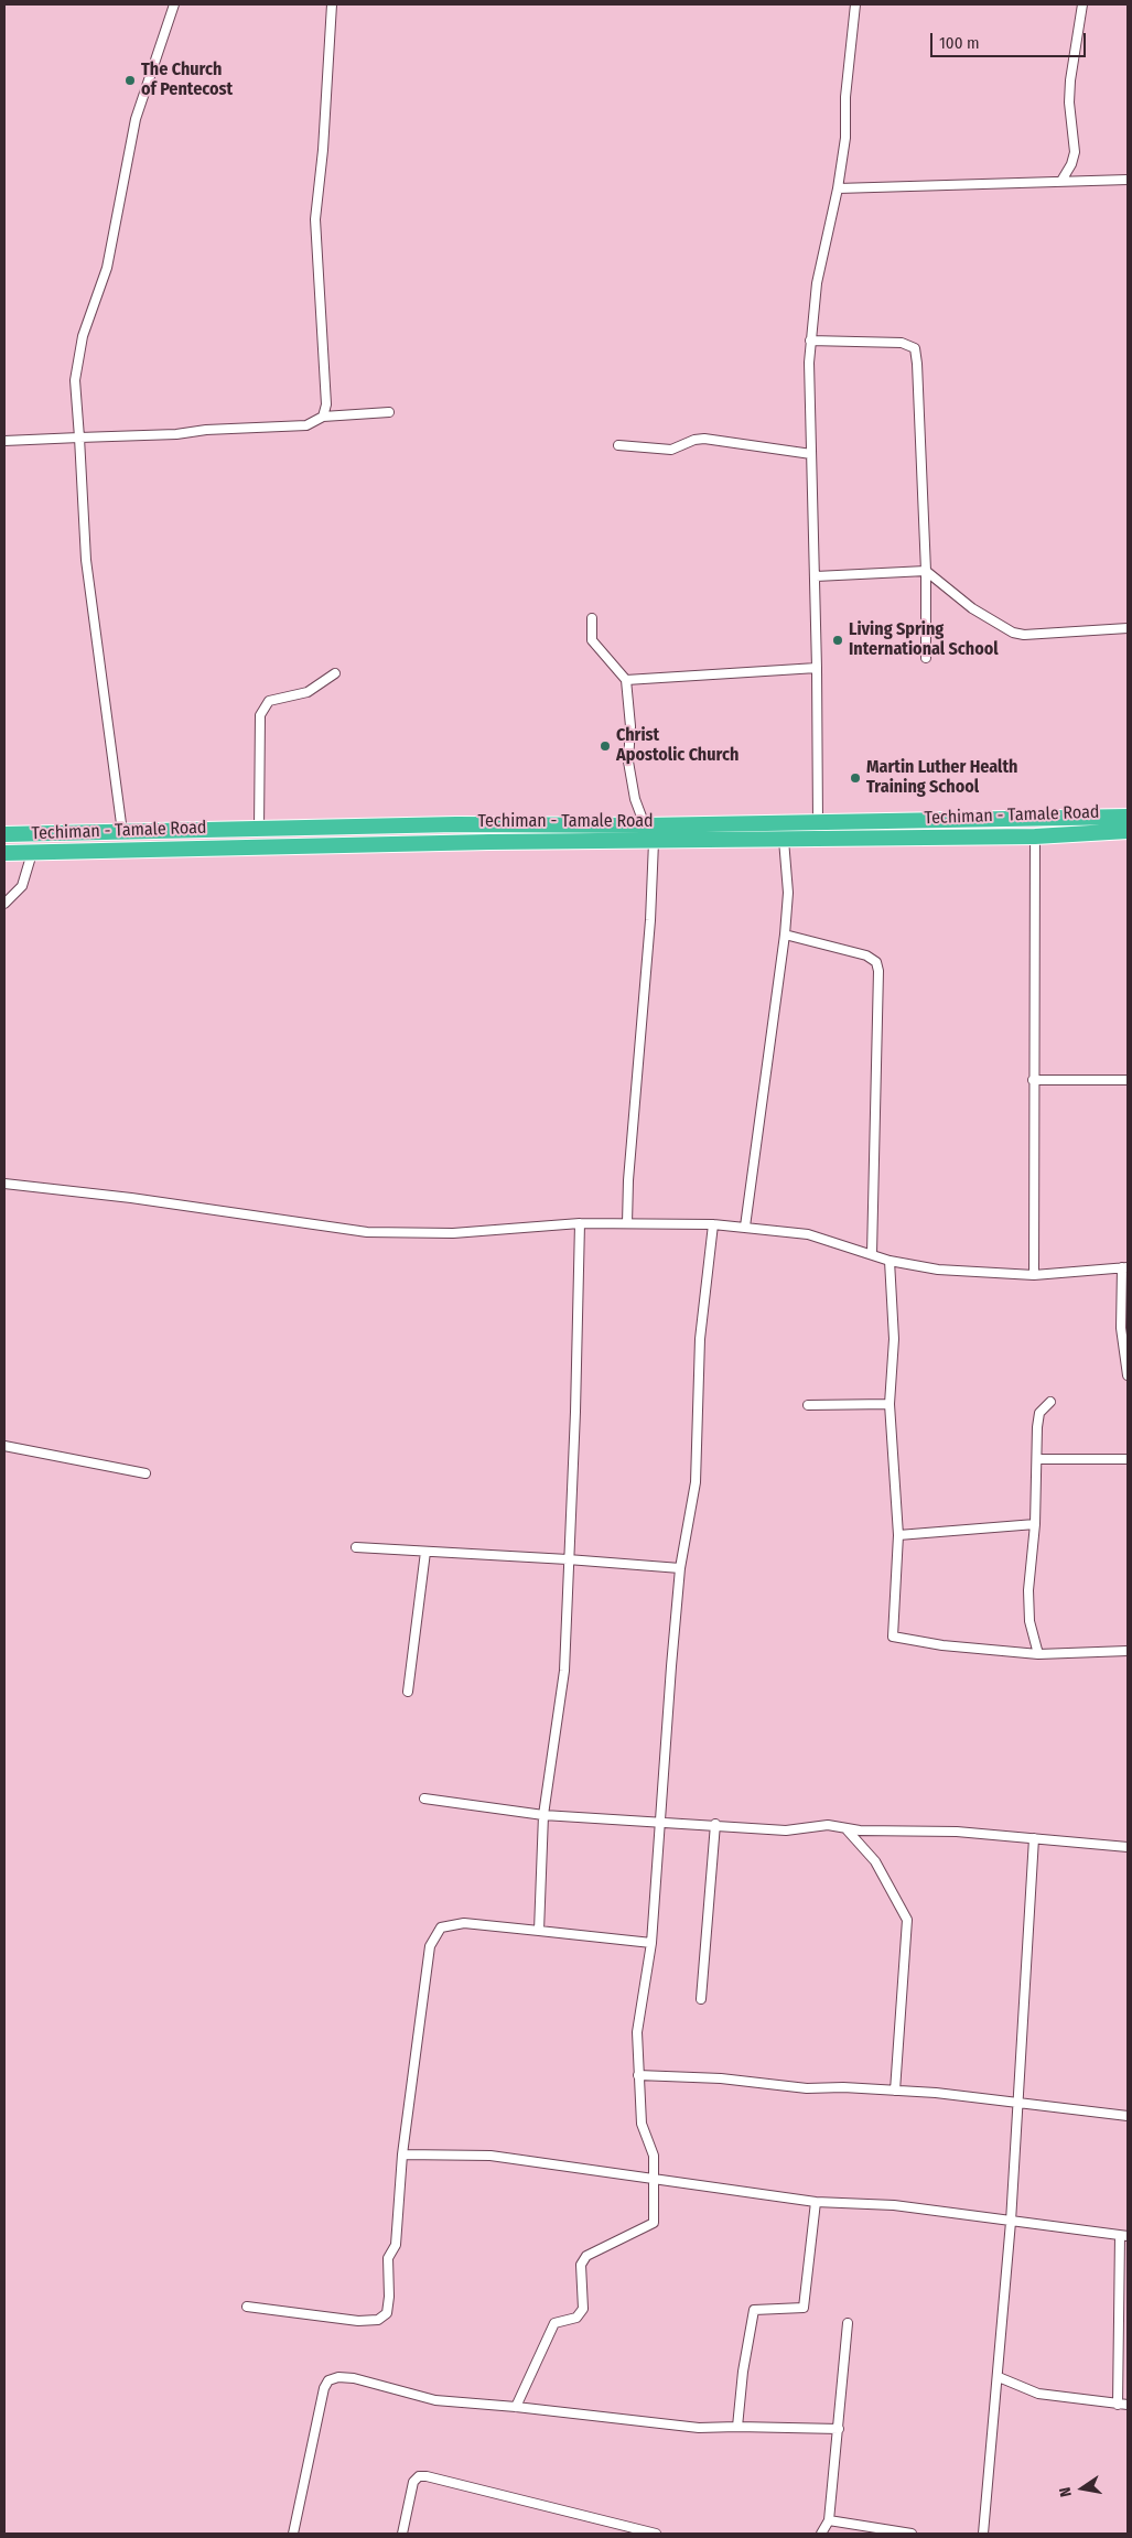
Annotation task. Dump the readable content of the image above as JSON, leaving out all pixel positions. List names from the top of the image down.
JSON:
{
  "streets": {
    "highway": ["Techiman - Tamale Road"]
  },
  "places": [
    "The Church of Pentecost",
    "Living Spring International School",
    "Christ Apostolic Church",
    "Martin Luther Health Training School"
  ],
  "scale_bar": "100 m",
  "north": "left"
}
